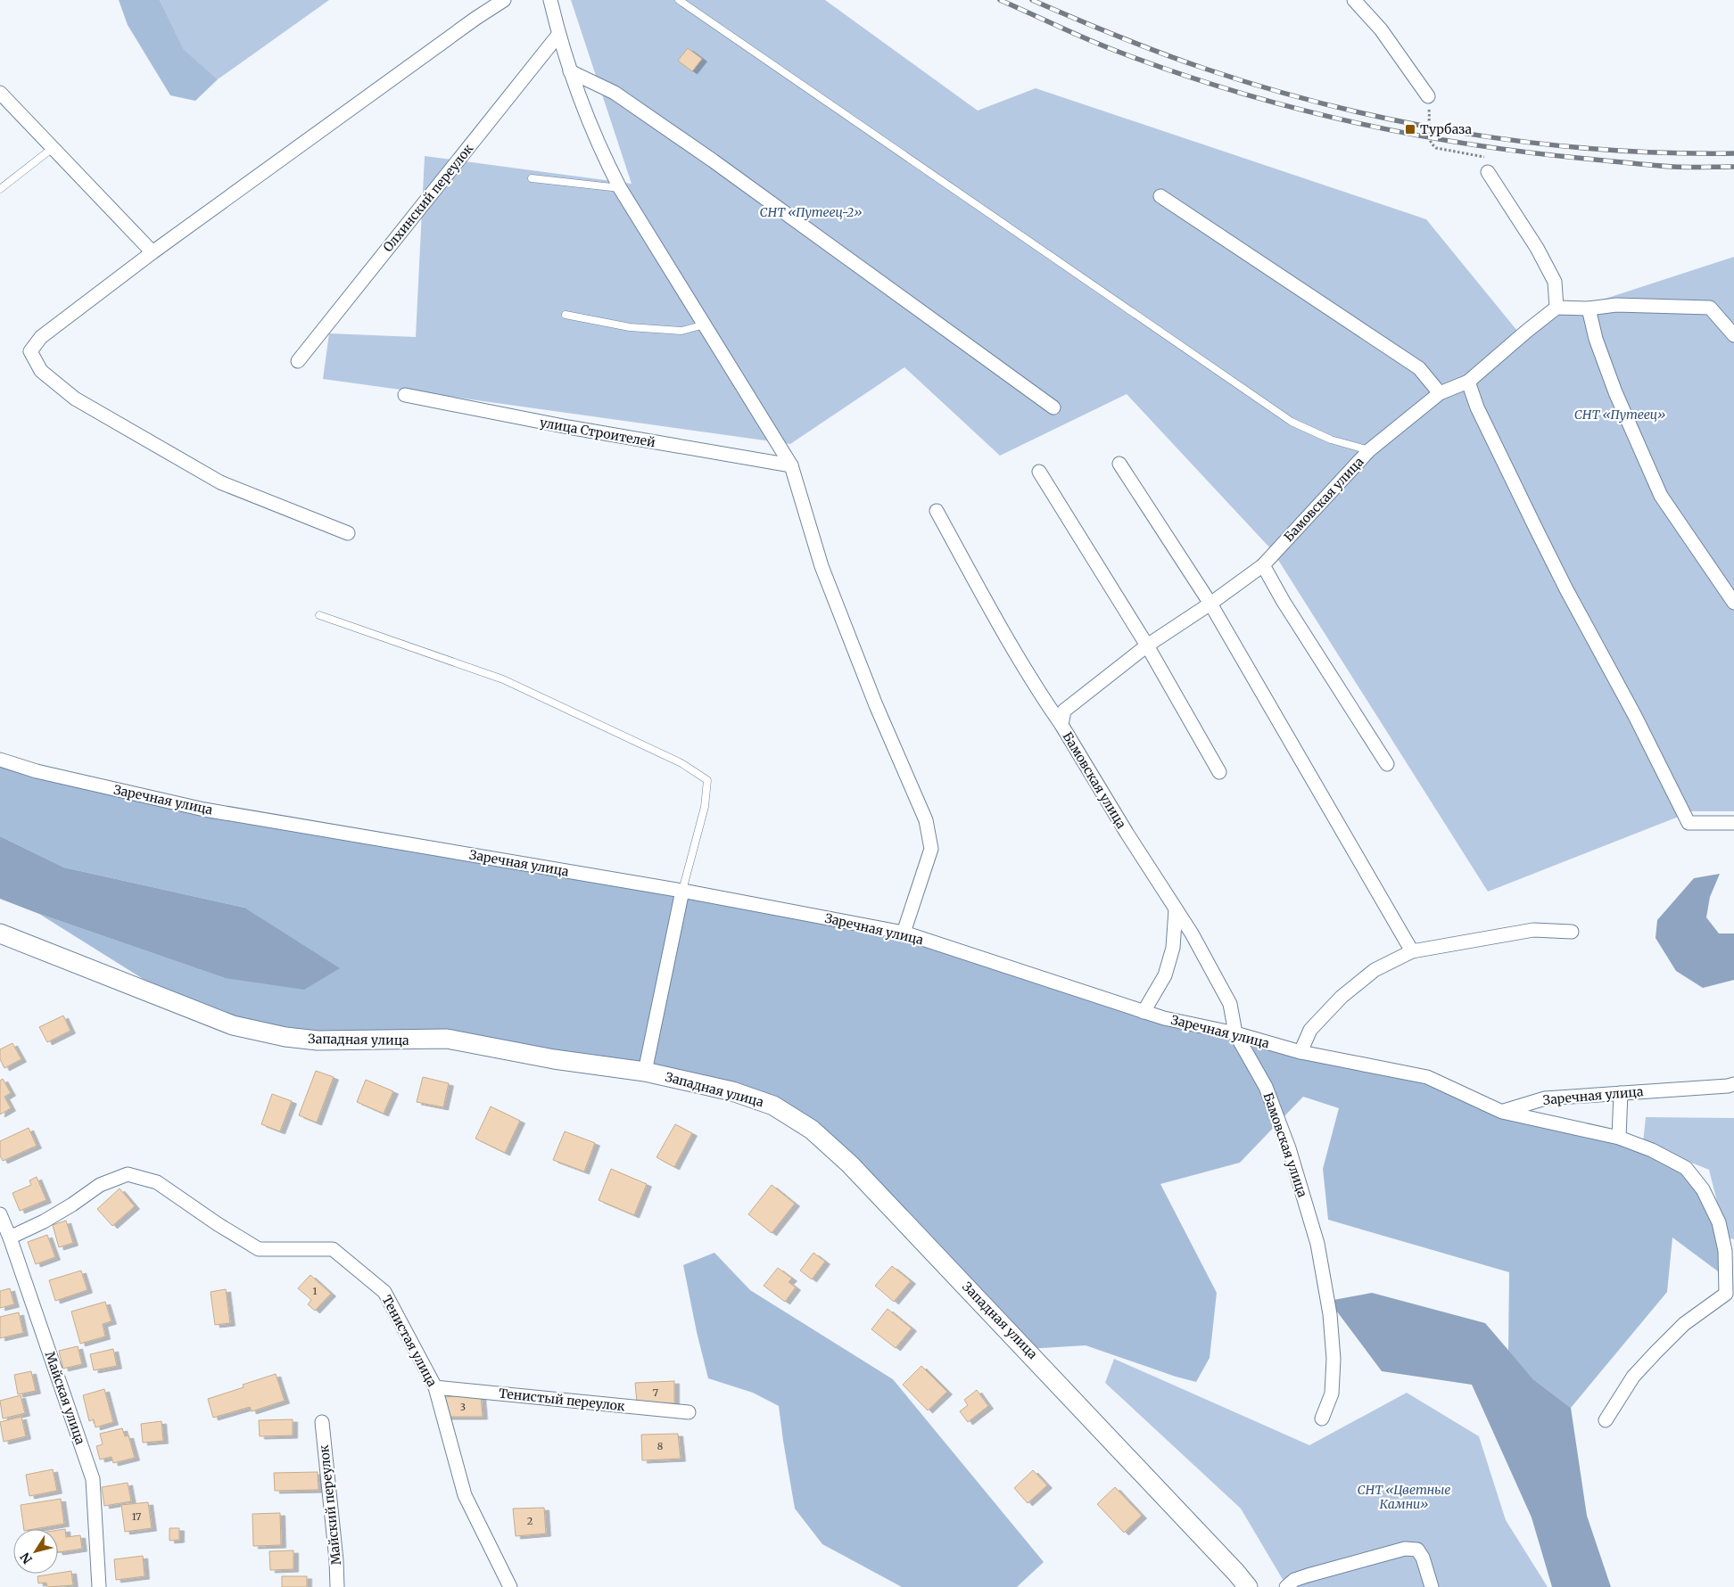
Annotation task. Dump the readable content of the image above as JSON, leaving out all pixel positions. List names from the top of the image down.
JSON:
{
  "streets": {
    "main road": ["Западная улица"],
    "street": [
      "Олхинский переулок",
      "улица Строителей",
      "Бамовская улица",
      "Заречная улица",
      "Тенистая улица",
      "Майская улица",
      "Тенистый переулок",
      "Майский переулок"
    ]
  },
  "crossings": [
    ["Бамовская улица", "Заречная улица"],
    ["Тенистая улица", "Майская улица"],
    ["Тенистая улица", "Тенистый переулок"]
  ],
  "parks": ["СНТ «Путеец-2»", "СНТ «Путеец»", "СНТ «Цветные Камни»"],
  "places": {
    "transit": ["Турбаза"]
  },
  "house_numbers": [
    "1",
    "7",
    "3",
    "8",
    "17",
    "2"
  ],
  "north": "bottom left"
}
